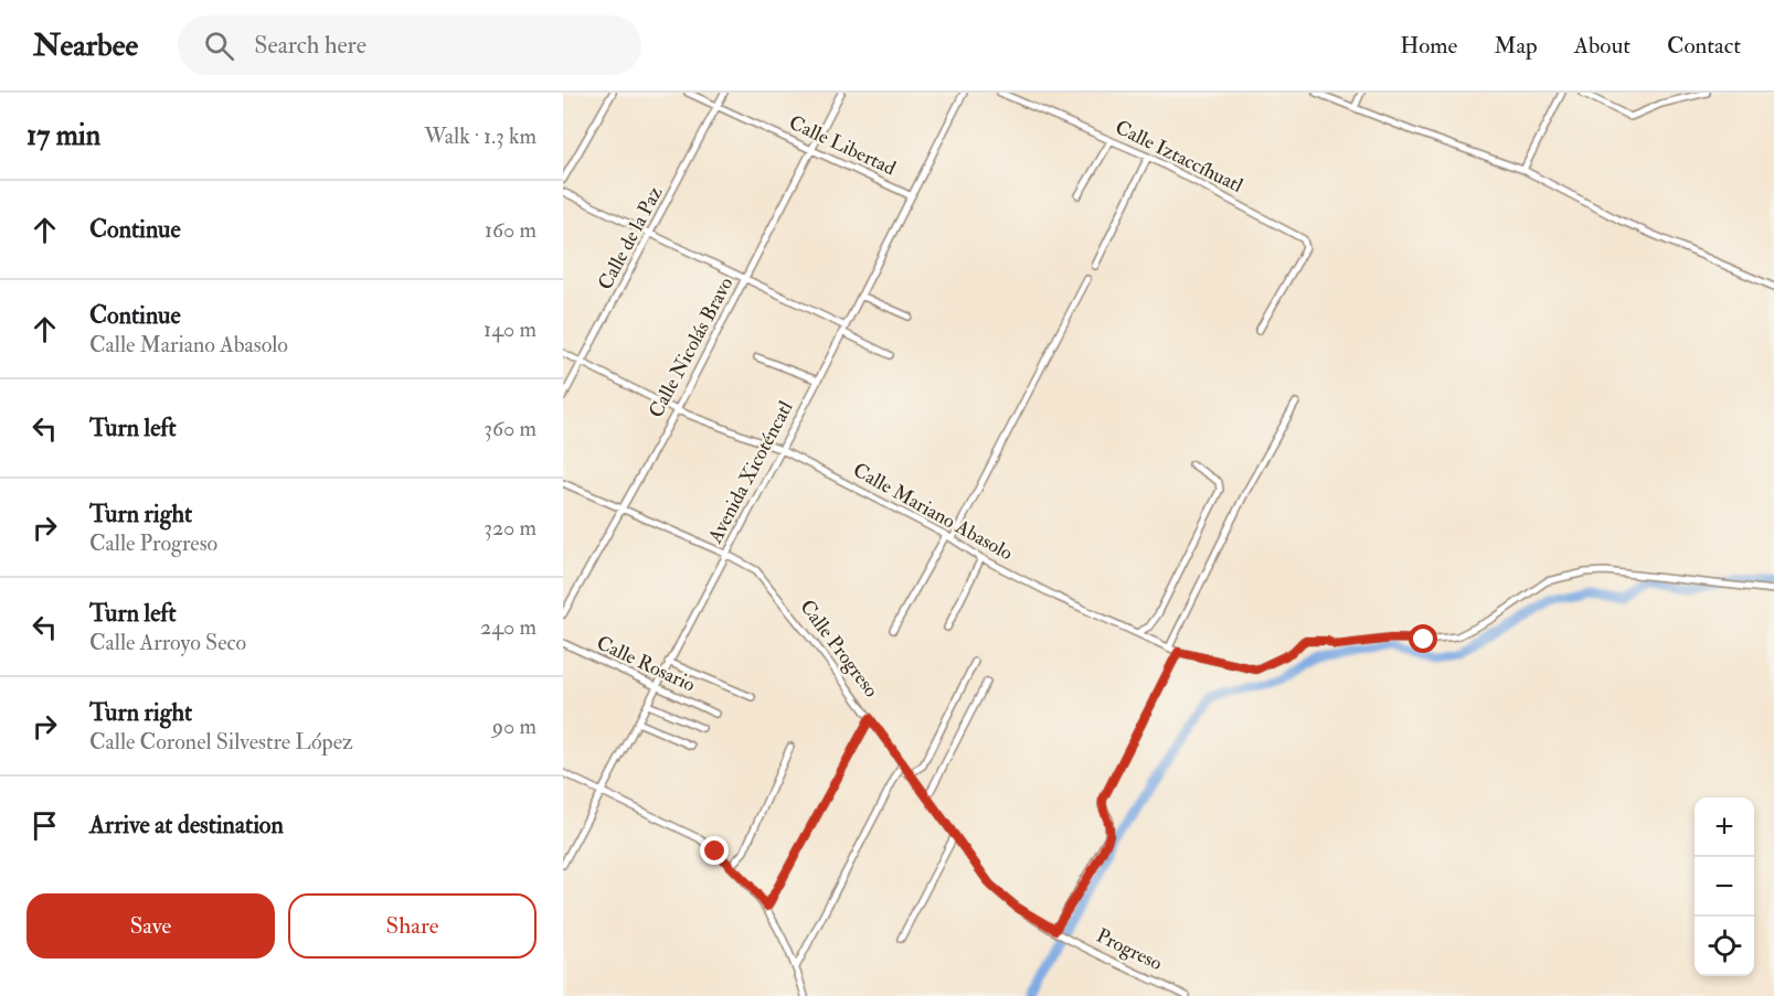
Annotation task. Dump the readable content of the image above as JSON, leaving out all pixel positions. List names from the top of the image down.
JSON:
{
  "streets": {
    "street": [
      "Calle Libertad",
      "Calle Iztaccíhuatl",
      "Calle de la Paz",
      "Calle Nicolás Bravo",
      "Avenida Xicoténcatl",
      "Calle Mariano Abasolo",
      "Calle Progreso",
      "Calle Rosario",
      "Progreso"
    ]
  },
  "crossings": [
    ["Calle Libertad", "Calle de la Paz"],
    ["Calle Libertad", "Calle Nicolás Bravo"],
    ["Calle Libertad", "Avenida Xicoténcatl"],
    ["Calle de la Paz", "Calle Mariano Abasolo"],
    ["Calle Nicolás Bravo", "Calle Mariano Abasolo"],
    ["Calle Nicolás Bravo", "Calle Progreso"],
    ["Avenida Xicoténcatl", "Calle Mariano Abasolo"],
    ["Avenida Xicoténcatl", "Calle Progreso"],
    ["Avenida Xicoténcatl", "Calle Rosario"],
    ["Calle Progreso", "Progreso"]
  ],
  "page": {
    "header": "Nearbee",
    "search": "Search here",
    "nav": [
      "Home",
      "Map",
      "About",
      "Contact"
    ],
    "heading": ["17 min", "Walk · 1.3 km"],
    "list": [
      ["Continue", "160 m"],
      ["Continue", "Calle Mariano Abasolo", "140 m"],
      ["Turn left", "360 m"],
      ["Turn right", "Calle Progreso", "320 m"],
      ["Turn left", "Calle Arroyo Seco", "240 m"],
      ["Turn right", "Calle Coronel Silvestre López", "90 m"],
      "Arrive at destination"
    ],
    "map_buttons": ["+", "−"],
    "buttons": ["Save", "Share"]
  }
}
